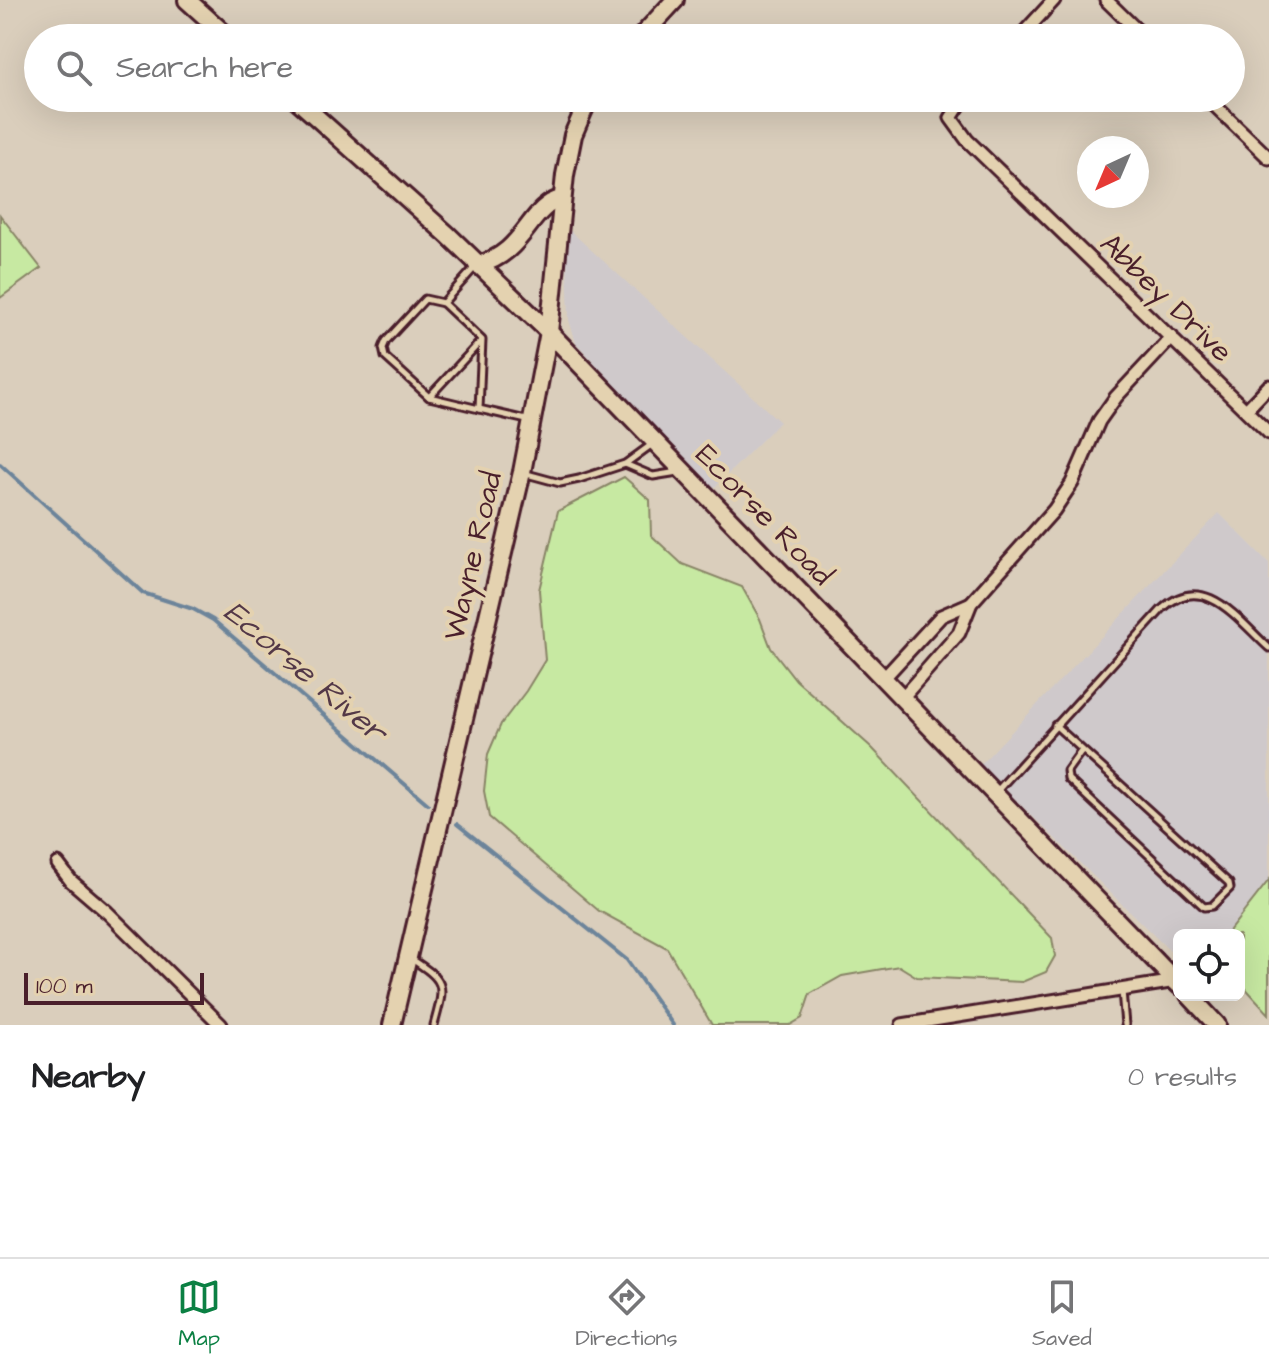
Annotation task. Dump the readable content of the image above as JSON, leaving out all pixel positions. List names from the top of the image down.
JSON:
{
  "streets": {
    "main road": ["Ecorse Road", "Wayne Road"],
    "street": ["Abbey Drive"]
  },
  "crossings": [
    ["Ecorse Road", "Wayne Road"]
  ],
  "water": ["Ecorse River"],
  "scale_bar": "100 m",
  "north": "bottom left",
  "page": {
    "search": "Search here",
    "scale": "100 m",
    "heading": ["Nearby", "0 results"],
    "nav": ["Map", "Directions", "Saved"]
  }
}
